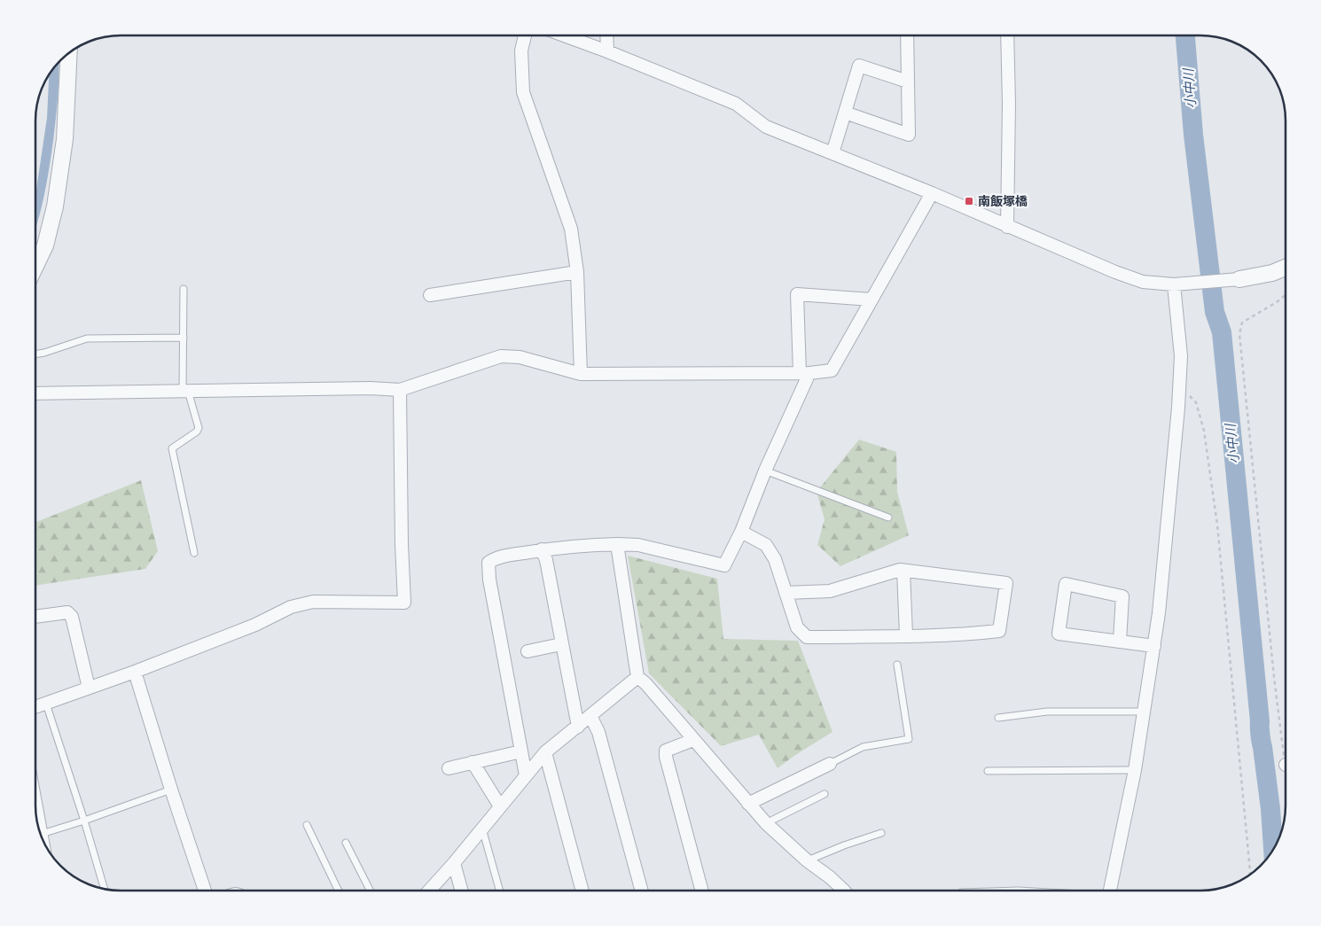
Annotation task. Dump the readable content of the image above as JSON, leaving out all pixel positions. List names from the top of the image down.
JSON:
{
  "water": ["小中川"],
  "places": {
    "transit": ["南飯塚橋"]
  }
}
